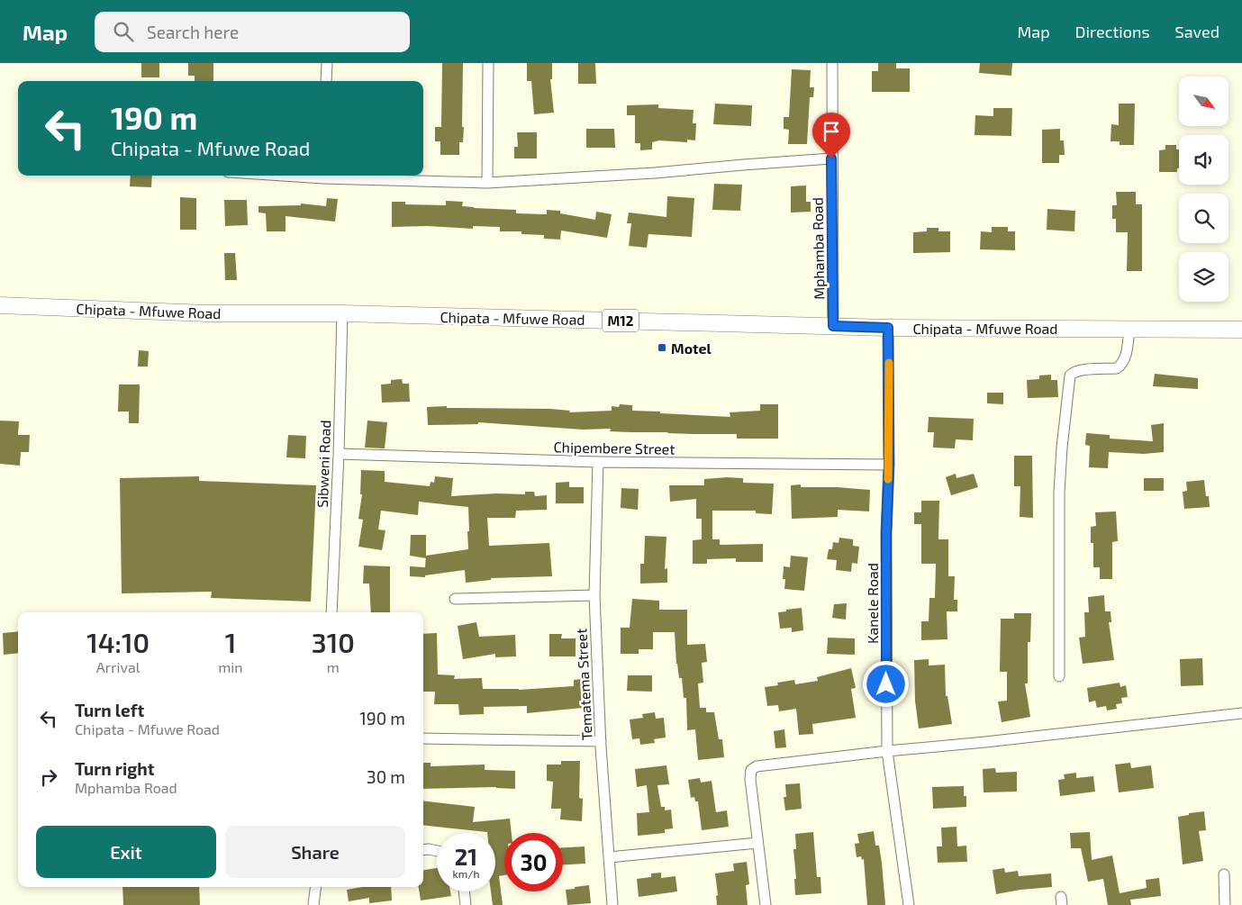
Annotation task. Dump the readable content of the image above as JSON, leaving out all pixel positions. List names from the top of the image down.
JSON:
{
  "streets": {
    "main road": ["Chipata - Mfuwe Road", "M12"],
    "street": [
      "Mphamba Road",
      "Chipembere Street",
      "Sibweni Road",
      "Kanele Road",
      "Tematema Street"
    ]
  },
  "crossings": [
    ["Mphamba Road", "Chipata - Mfuwe Road"],
    ["Chipata - Mfuwe Road", "Sibweni Road"],
    ["Chipata - Mfuwe Road", "Kanele Road"],
    ["Chipembere Street", "Sibweni Road"],
    ["Chipembere Street", "Kanele Road"],
    ["Chipembere Street", "Tematema Street"]
  ],
  "places": {
    "transit": ["Motel"]
  },
  "north": "bottom right",
  "page": {
    "header": "Map",
    "search": "Search here",
    "nav": ["Map", "Directions", "Saved"],
    "turn": ["190 m", "Chipata - Mfuwe Road"],
    "eta": [
      "14:10",
      "Arrival",
      "1",
      "min",
      "310",
      "m"
    ],
    "list": [
      {
        "name": "Turn left",
        "note": "Chipata - Mfuwe Road",
        "value": "190 m"
      },
      {
        "name": "Turn right",
        "note": "Mphamba Road",
        "value": "30 m"
      }
    ],
    "buttons": ["Exit", "Share"],
    "speed": "21 km/h",
    "limit": "30"
  }
}
